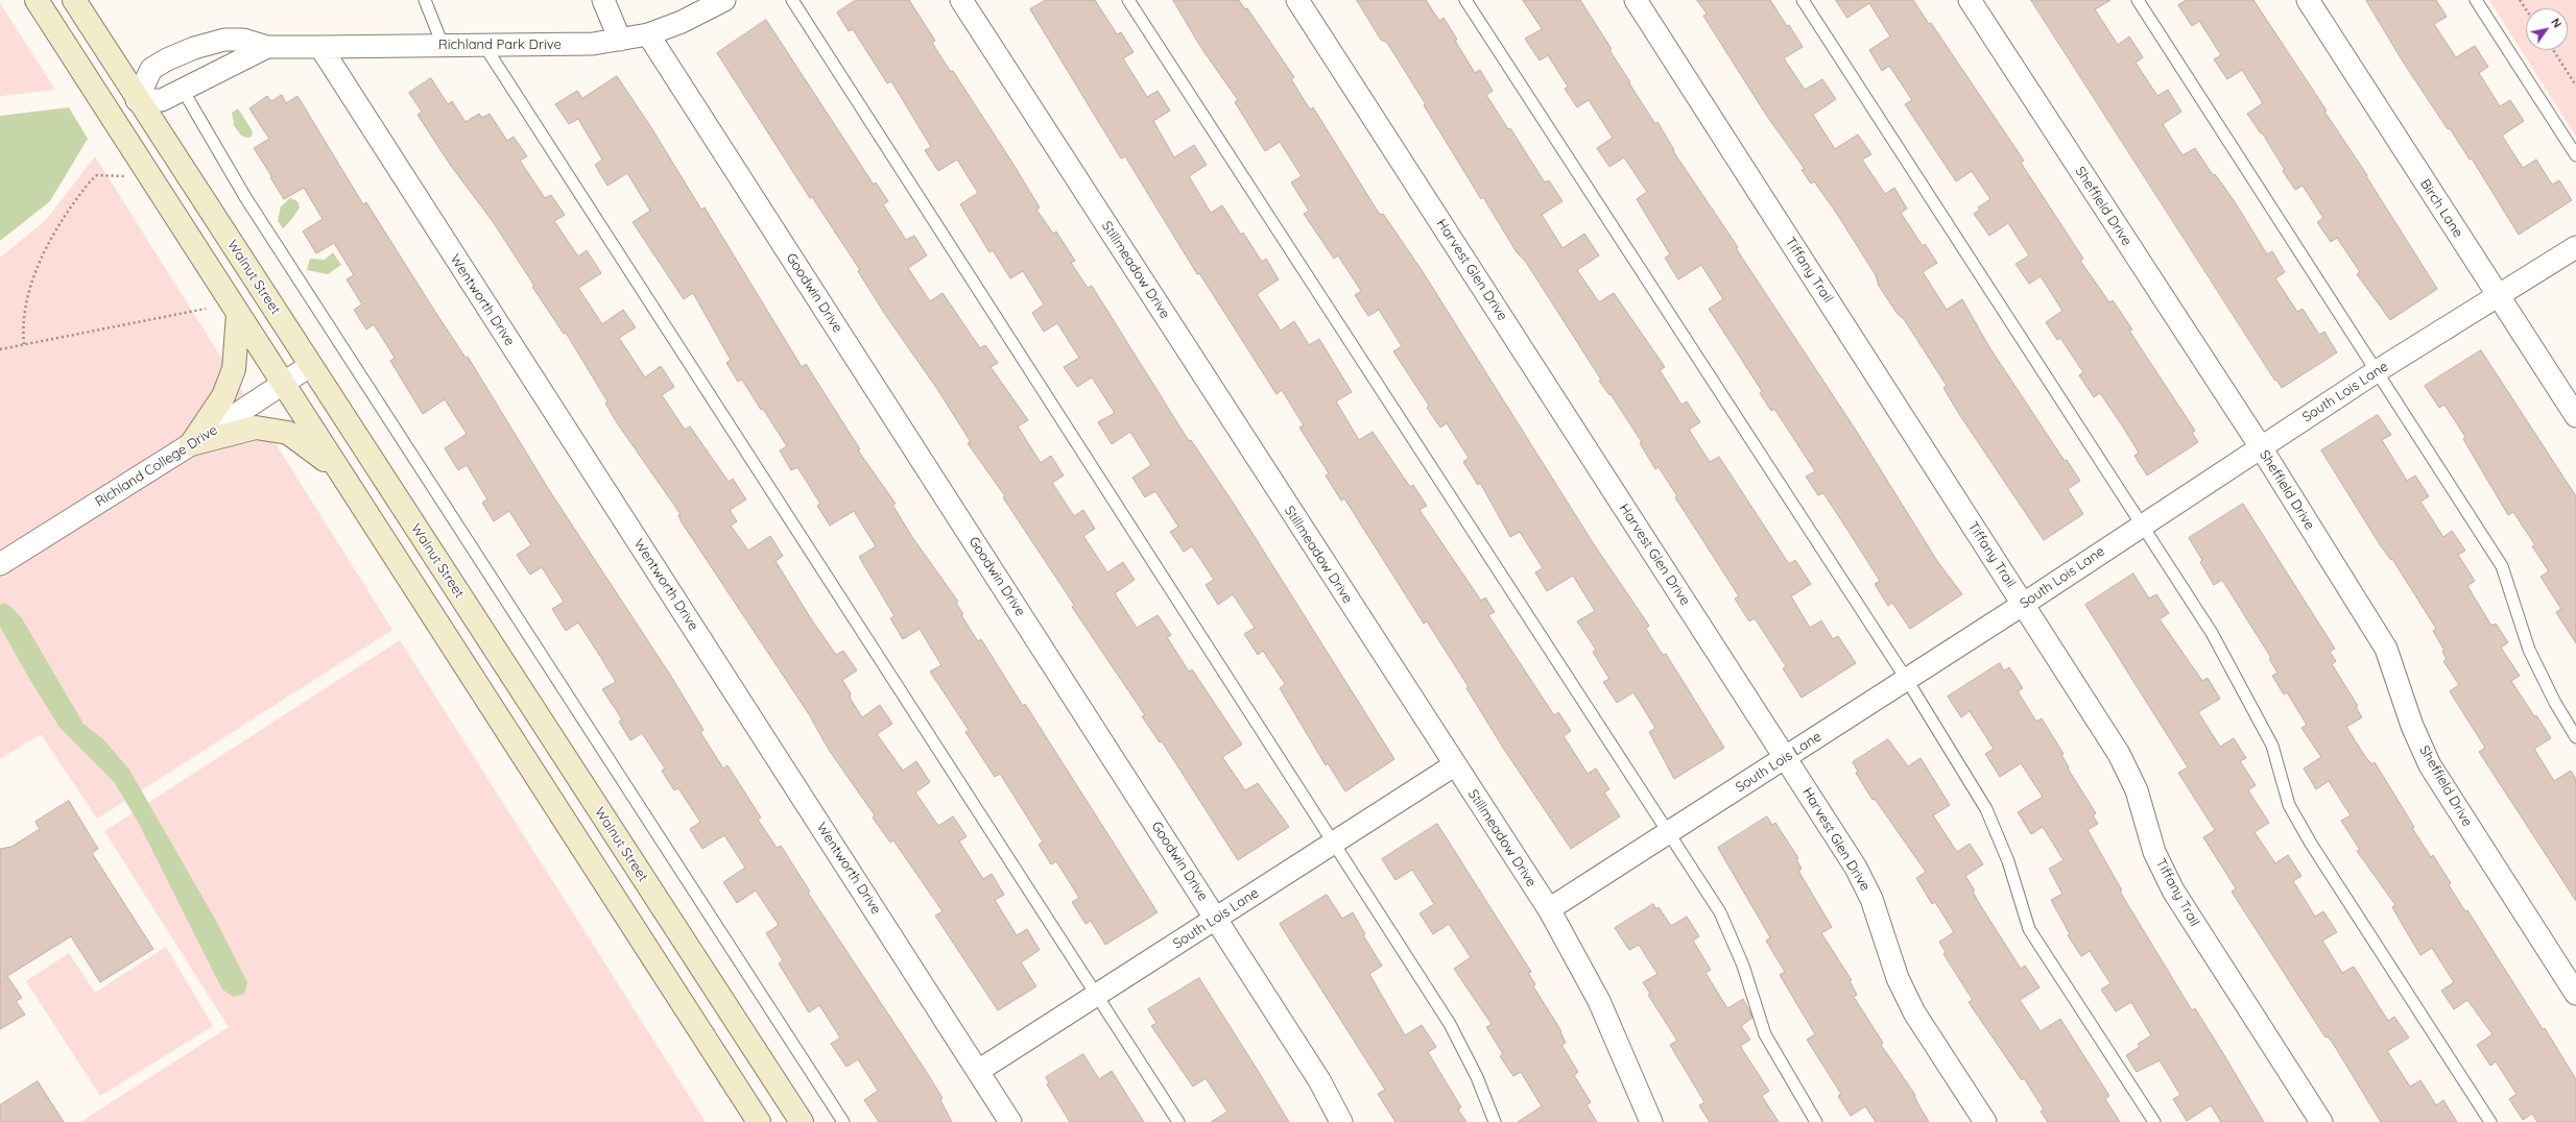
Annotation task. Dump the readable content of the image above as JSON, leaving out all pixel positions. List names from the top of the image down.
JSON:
{
  "streets": {
    "main road": ["Walnut Street"],
    "street": [
      "Richland Park Drive",
      "Sheffield Drive",
      "Birch Lane",
      "Stillmeadow Drive",
      "Harvest Glen Drive",
      "Tiffany Trail",
      "Goodwin Drive",
      "Wentworth Drive",
      "South Lois Lane",
      "Richland College Drive"
    ]
  },
  "crossings": [
    ["Richland Park Drive", "Walnut Street"],
    ["Richland Park Drive", "Goodwin Drive"],
    ["Richland Park Drive", "Wentworth Drive"],
    ["Sheffield Drive", "South Lois Lane"],
    ["Birch Lane", "South Lois Lane"],
    ["Stillmeadow Drive", "South Lois Lane"],
    ["Harvest Glen Drive", "South Lois Lane"],
    ["Tiffany Trail", "South Lois Lane"],
    ["Walnut Street", "Richland College Drive"],
    ["Goodwin Drive", "South Lois Lane"],
    ["Wentworth Drive", "South Lois Lane"]
  ],
  "north": "top right"
}
